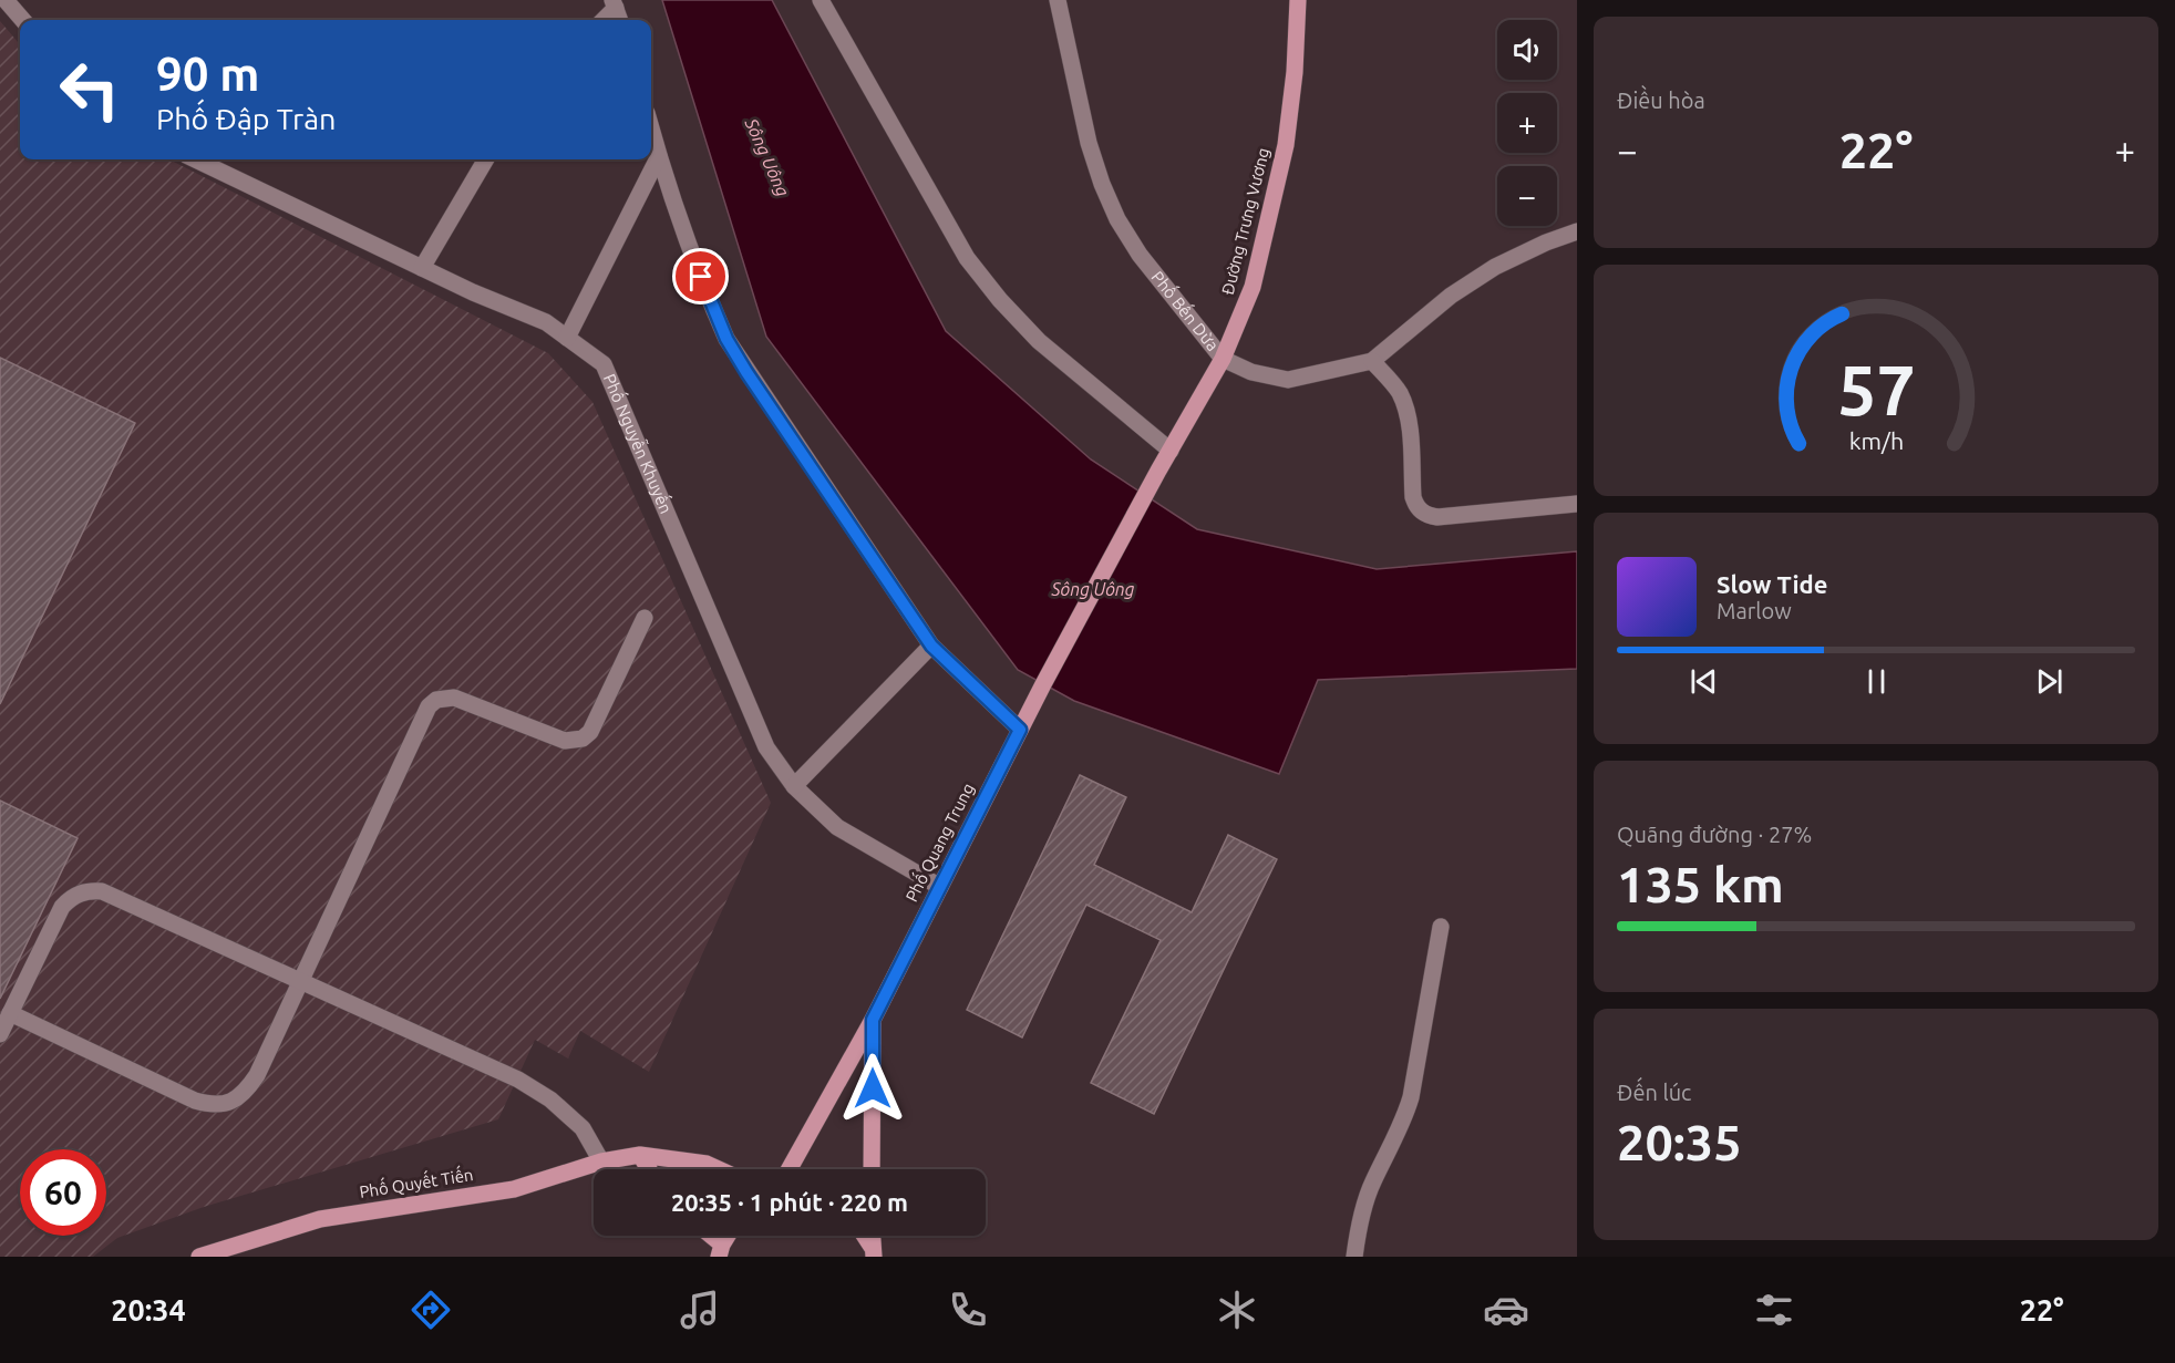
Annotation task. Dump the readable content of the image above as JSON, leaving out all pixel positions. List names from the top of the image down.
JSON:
{
  "streets": {
    "main road": ["Đường Trưng Vương", "Phố Quang Trung", "Phố Quyết Tiến"],
    "street": ["Phố Bến Dừa", "Phố Nguyễn Khuyến"]
  },
  "crossings": [
    ["Đường Trưng Vương", "Phố Bến Dừa"],
    ["Đường Trưng Vương", "Phố Quang Trung"],
    ["Phố Nguyễn Khuyến", "Phố Quang Trung"]
  ],
  "water": ["Sông Uông"],
  "page": {
    "tile": [
      "Điều hòa",
      ["Quãng đường · 27%", "135 km"],
      ["Đến lúc", "20:35"]
    ],
    "map_buttons": ["+", "−"],
    "turn": ["90 m", "Phố Đập Tràn"],
    "heat": ["−", "22°", "+"],
    "song": ["Slow Tide", "Marlow"],
    "limit": "60",
    "trip": "20:35 · 1 phút · 220 m",
    "tabs": ["20:34", "22°"],
    "gauge": ["57", "km/h"]
  }
}
